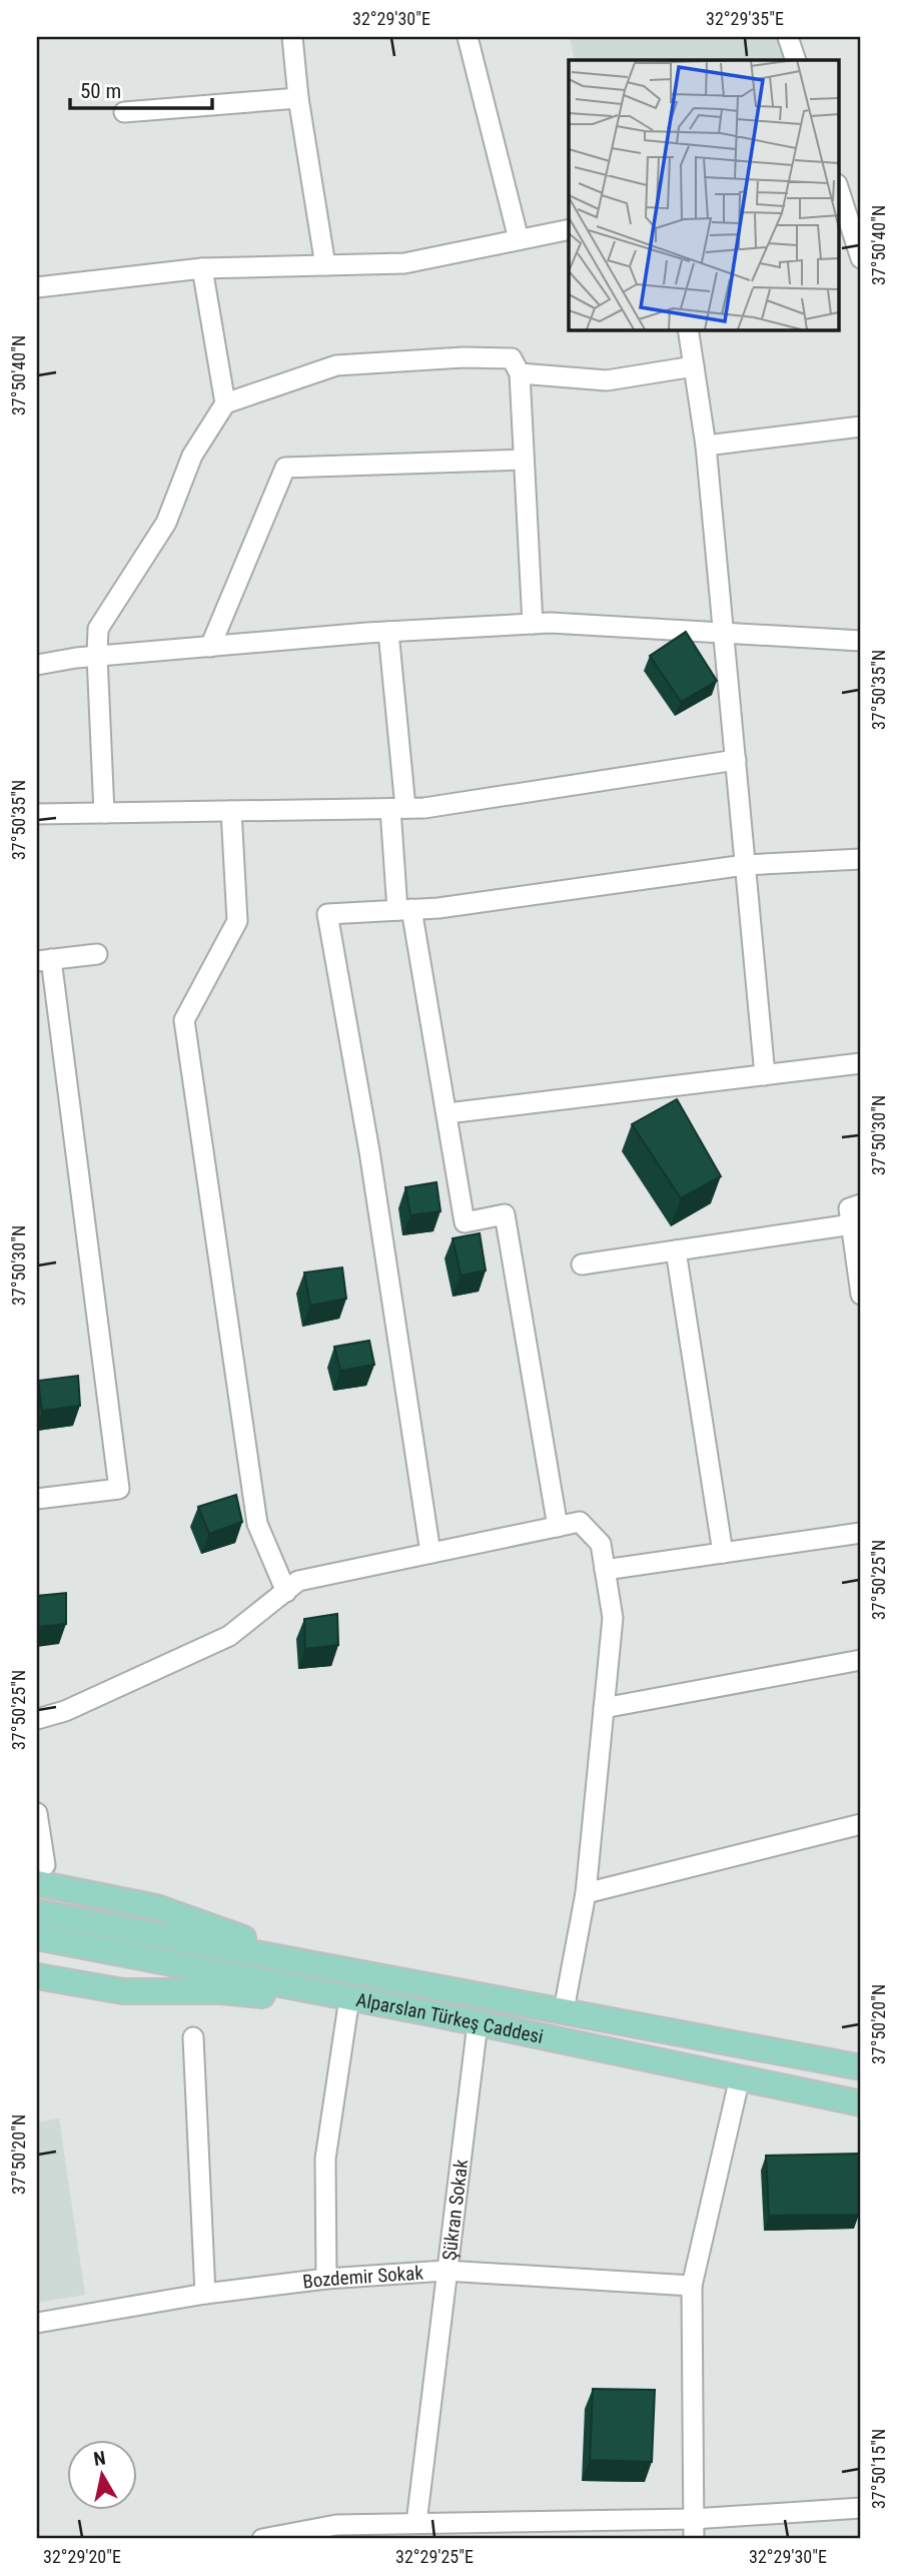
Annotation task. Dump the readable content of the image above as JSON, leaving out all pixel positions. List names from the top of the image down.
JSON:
{
  "streets": {
    "main road": ["Alparslan Türkeş Caddesi"],
    "street": ["Şükran Sokak", "Bozdemir Sokak"]
  },
  "crossings": [
    ["Alparslan Türkeş Caddesi", "Şükran Sokak"],
    ["Şükran Sokak", "Bozdemir Sokak"]
  ],
  "scale_bar": "50 m",
  "north": "top",
  "coordinates": [
    "32°29'30\"E",
    "32°29'35\"E",
    "37°50'40\"N",
    "37°50'35\"N",
    "37°50'30\"N",
    "37°50'25\"N",
    "37°50'20\"N",
    "37°50'15\"N",
    "32°29'20\"E",
    "32°29'25\"E"
  ]
}
